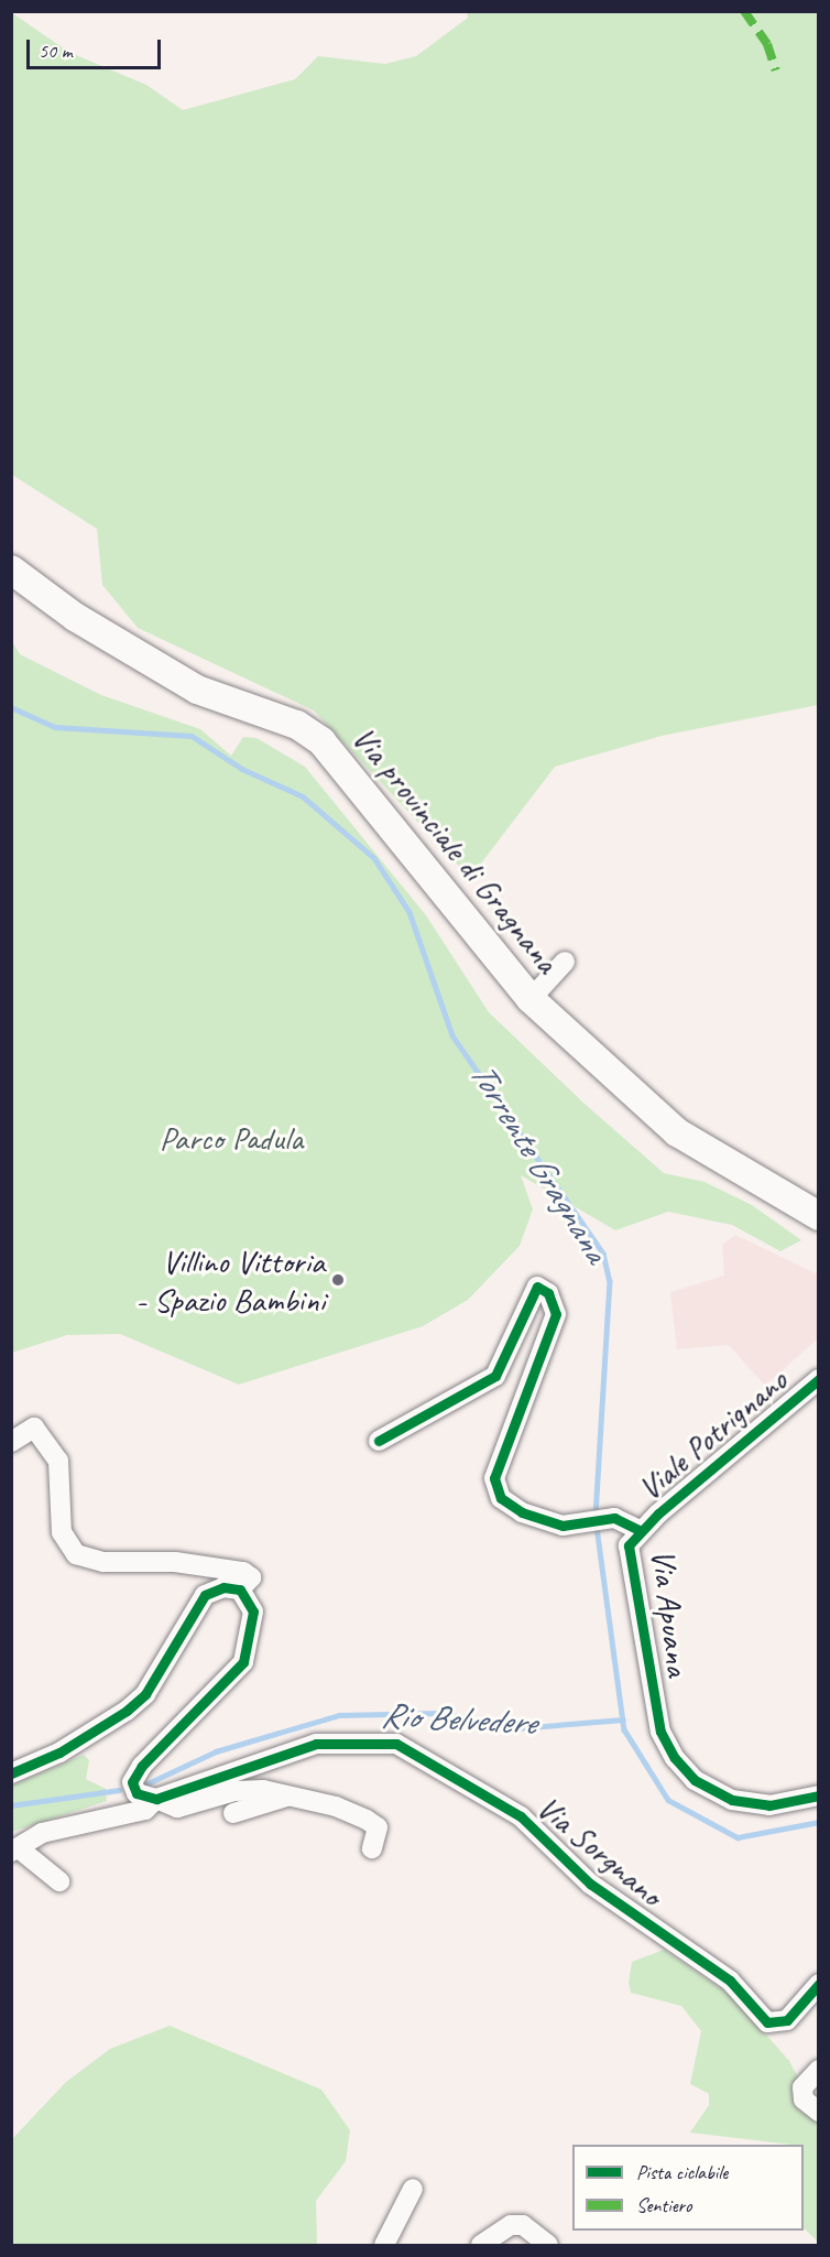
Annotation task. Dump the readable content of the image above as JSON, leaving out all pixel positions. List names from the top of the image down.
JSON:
{
  "streets": {
    "main road": ["Via provinciale di Gragnana"],
    "street": ["Viale Potrignano", "Via Apuana", "Via Sorgnano"]
  },
  "crossings": [
    ["Viale Potrignano", "Via Apuana"]
  ],
  "water": ["Torrente Gragnana", "Rio Belvedere"],
  "parks": ["Parco Padula"],
  "places": ["Villino Vittoria - Spazio Bambini"],
  "legend": ["Pista ciclabile", "Sentiero"],
  "scale_bar": "50 m"
}
